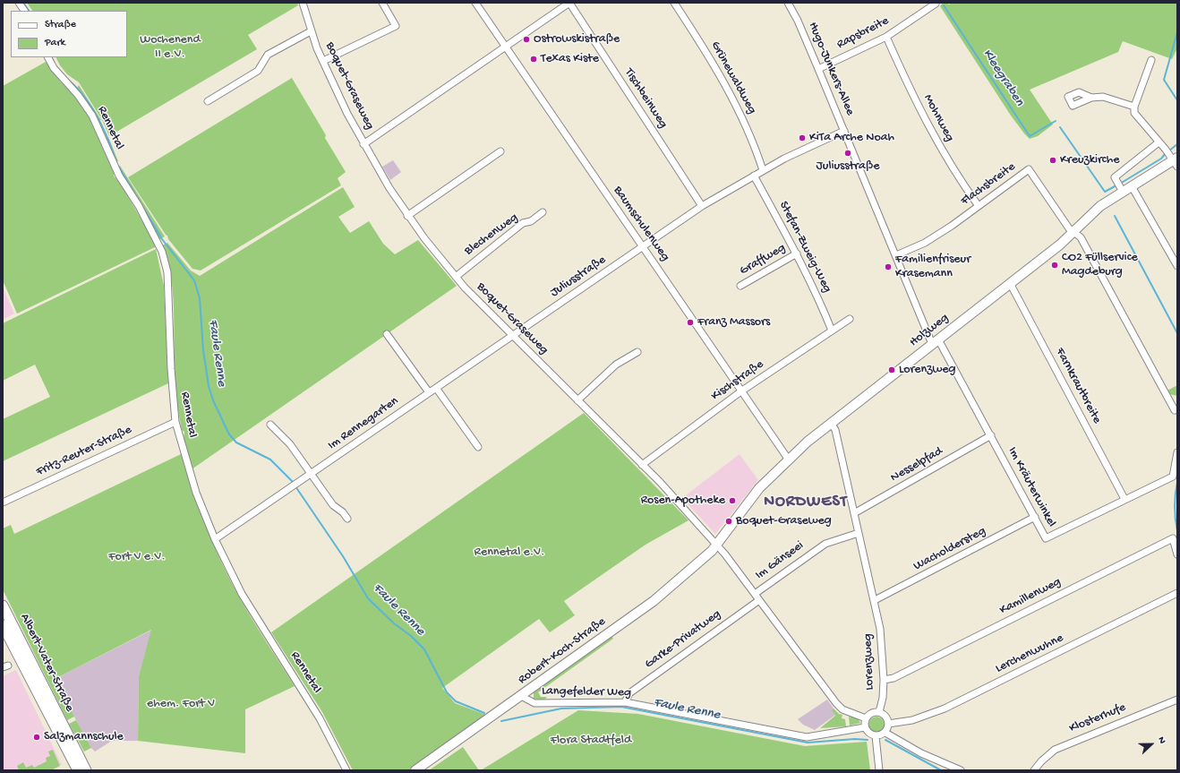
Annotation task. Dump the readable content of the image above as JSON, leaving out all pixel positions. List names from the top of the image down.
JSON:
{
  "streets": {
    "main road": ["Albert-Vater-Straße"],
    "street": [
      "Rapsbreite",
      "Hugo-Junkers-Allee",
      "Grünewaldweg",
      "Boquet-Graseweg",
      "Tischbeinweg",
      "Mohnweg",
      "Rennetal",
      "Flachsbreite",
      "Baumschulenweg",
      "Blechenweg",
      "Stefan-Zweig-Weg",
      "Graffweg",
      "Juliusstraße",
      "Holzweg",
      "Kischstraße",
      "Farnkrautbreite",
      "Im Rennegarten",
      "Fritz-Reuter-Straße",
      "Nesselpfad",
      "Im Kräuterwinkel",
      "Wacholdersteg",
      "Im Gänseei",
      "Kamillenweg",
      "Garke-Privatweg",
      "Robert-Koch-Straße",
      "Lerchenwuhne",
      "Lorenzweg",
      "Langefelder Weg",
      "Klosterhufe"
    ]
  },
  "crossings": [
    ["Rapsbreite", "Hugo-Junkers-Allee"],
    ["Rapsbreite", "Mohnweg"],
    ["Hugo-Junkers-Allee", "Flachsbreite"],
    ["Hugo-Junkers-Allee", "Juliusstraße"],
    ["Hugo-Junkers-Allee", "Holzweg"],
    ["Hugo-Junkers-Allee", "Im Kräuterwinkel"],
    ["Grünewaldweg", "Juliusstraße"],
    ["Boquet-Graseweg", "Blechenweg"],
    ["Boquet-Graseweg", "Juliusstraße"],
    ["Boquet-Graseweg", "Holzweg"],
    ["Boquet-Graseweg", "Kischstraße"],
    ["Boquet-Graseweg", "Im Rennegarten"],
    ["Boquet-Graseweg", "Im Gänseei"],
    ["Boquet-Graseweg", "Garke-Privatweg"],
    ["Boquet-Graseweg", "Robert-Koch-Straße"],
    ["Boquet-Graseweg", "Lerchenwuhne"],
    ["Boquet-Graseweg", "Lorenzweg"],
    ["Boquet-Graseweg", "Langefelder Weg"],
    ["Tischbeinweg", "Juliusstraße"],
    ["Mohnweg", "Flachsbreite"],
    ["Rennetal", "Im Rennegarten"],
    ["Rennetal", "Fritz-Reuter-Straße"],
    ["Flachsbreite", "Holzweg"],
    ["Baumschulenweg", "Juliusstraße"],
    ["Baumschulenweg", "Holzweg"],
    ["Baumschulenweg", "Kischstraße"],
    ["Stefan-Zweig-Weg", "Graffweg"],
    ["Stefan-Zweig-Weg", "Juliusstraße"],
    ["Stefan-Zweig-Weg", "Kischstraße"],
    ["Juliusstraße", "Im Rennegarten"],
    ["Holzweg", "Farnkrautbreite"],
    ["Holzweg", "Im Kräuterwinkel"],
    ["Holzweg", "Robert-Koch-Straße"],
    ["Holzweg", "Lorenzweg"],
    ["Farnkrautbreite", "Im Kräuterwinkel"],
    ["Nesselpfad", "Im Kräuterwinkel"],
    ["Nesselpfad", "Lorenzweg"],
    ["Im Kräuterwinkel", "Wacholdersteg"],
    ["Wacholdersteg", "Lorenzweg"],
    ["Im Gänseei", "Lorenzweg"],
    ["Kamillenweg", "Lorenzweg"],
    ["Garke-Privatweg", "Langefelder Weg"],
    ["Robert-Koch-Straße", "Langefelder Weg"],
    ["Lerchenwuhne", "Lorenzweg"],
    ["Lerchenwuhne", "Langefelder Weg"],
    ["Lorenzweg", "Langefelder Weg"]
  ],
  "districts": ["NORDWEST"],
  "water": ["Kleegraben", "Faule Renne"],
  "parks": [
    "Wochenend II e.V.",
    "Rennetal e.V.",
    "Fort V e.V.",
    "ehem. Fort V",
    "Flora Stadtfeld"
  ],
  "places": [
    "Ostrowskistraße",
    "Texas Kiste",
    "KiTa Arche Noah",
    "Juliusstraße",
    "Kreuzkirche",
    "CO2 Füllservice Magdeburg",
    "Familienfriseur Krasemann",
    "Franz Massors",
    "Lorenzweg",
    "Rosen-Apotheke",
    "Boquet-Graseweg",
    "Salzmannschule"
  ],
  "legend": ["Straße", "Park"],
  "north": "right"
}
